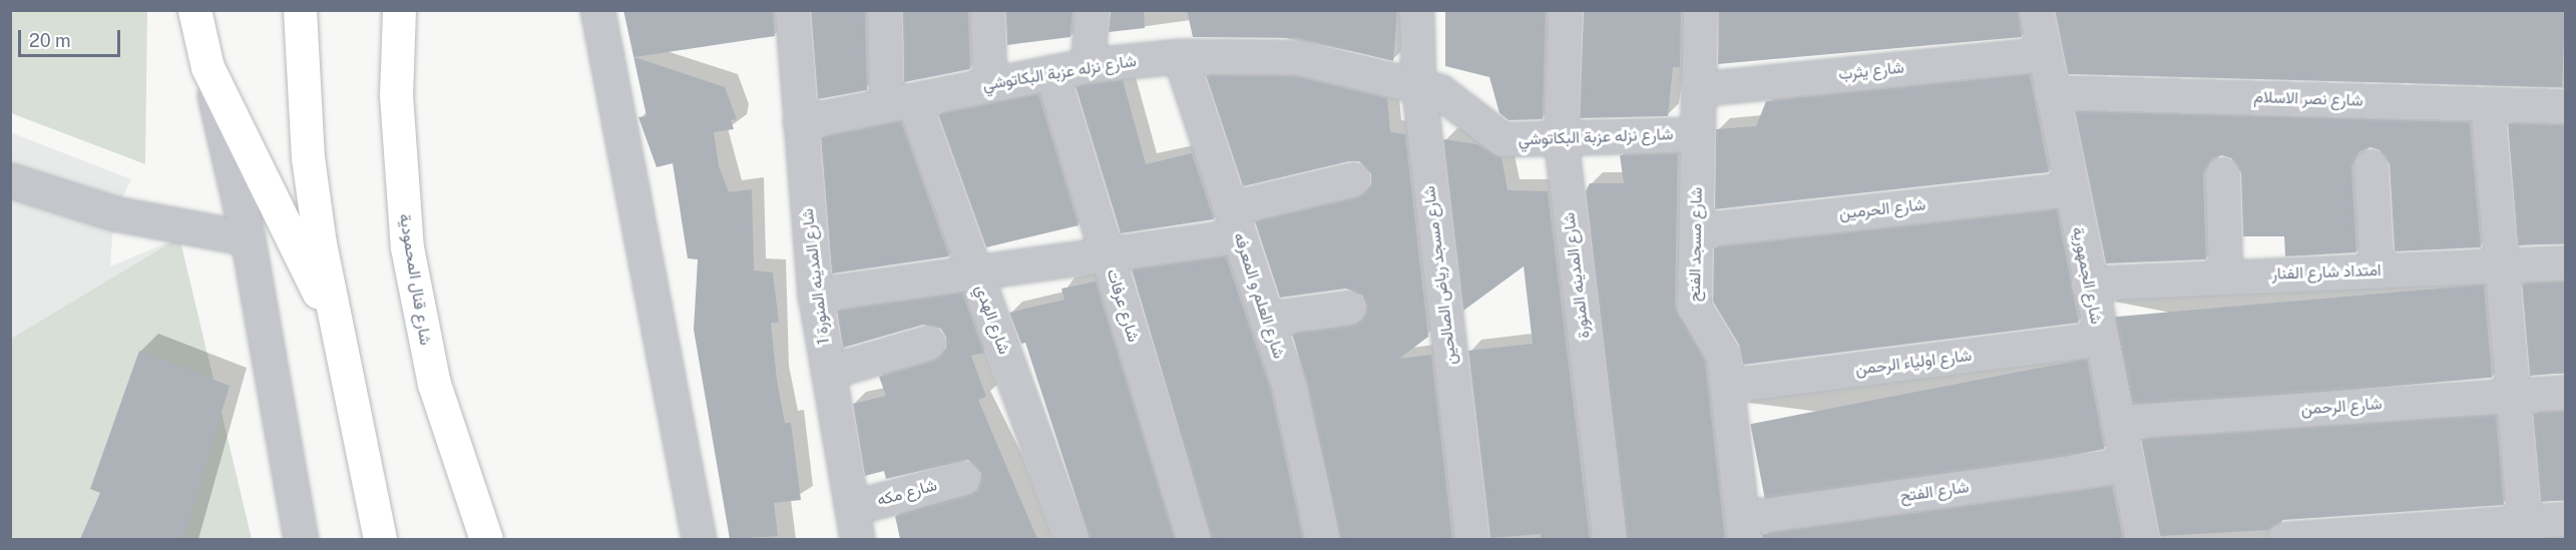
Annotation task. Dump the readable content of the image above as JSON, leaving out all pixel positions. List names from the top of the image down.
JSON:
{
  "streets": {
    "main road": ["شارع قنال المحمودية"],
    "street": [
      "شارع يثرب",
      "شارع نزله عزبة البكاتوشي",
      "شارع نصر الاسلام",
      "شارع الحرمين",
      "شارع مسجد الفتح",
      "امتداد شارع الفنار",
      "شارع مسجد رياض الصالحين",
      "شارع المدينه المنورة",
      "شارع الجمهورية",
      "شارع المدينه المنورة 1",
      "شارع العلم و المعرفه",
      "شارع عرفات",
      "شارع الهدي",
      "شارع اولياء الرحمن",
      "شارع الرحمن",
      "شارع الفتح",
      "شارع مكه"
    ]
  },
  "crossings": [
    ["شارع يثرب", "شارع مسجد الفتح"],
    ["شارع يثرب", "شارع الجمهورية"],
    ["شارع نزله عزبة البكاتوشي", "شارع مسجد الفتح"],
    ["شارع نزله عزبة البكاتوشي", "شارع مسجد رياض الصالحين"],
    ["شارع نزله عزبة البكاتوشي", "شارع المدينه المنورة"],
    ["شارع نزله عزبة البكاتوشي", "شارع المدينه المنورة 1"],
    ["شارع نزله عزبة البكاتوشي", "شارع العلم و المعرفه"],
    ["شارع نزله عزبة البكاتوشي", "شارع عرفات"],
    ["شارع نزله عزبة البكاتوشي", "شارع الهدي"],
    ["شارع نصر الاسلام", "شارع الجمهورية"],
    ["شارع الحرمين", "شارع مسجد الفتح"],
    ["شارع الحرمين", "شارع الجمهورية"],
    ["شارع مسجد الفتح", "شارع اولياء الرحمن"],
    ["شارع مسجد الفتح", "شارع الفتح"],
    ["امتداد شارع الفنار", "شارع الجمهورية"],
    ["شارع الجمهورية", "شارع اولياء الرحمن"],
    ["شارع الجمهورية", "شارع الرحمن"],
    ["شارع الجمهورية", "شارع الفتح"],
    ["شارع المدينه المنورة 1", "شارع مكه"]
  ],
  "scale_bar": "20 m"
}
